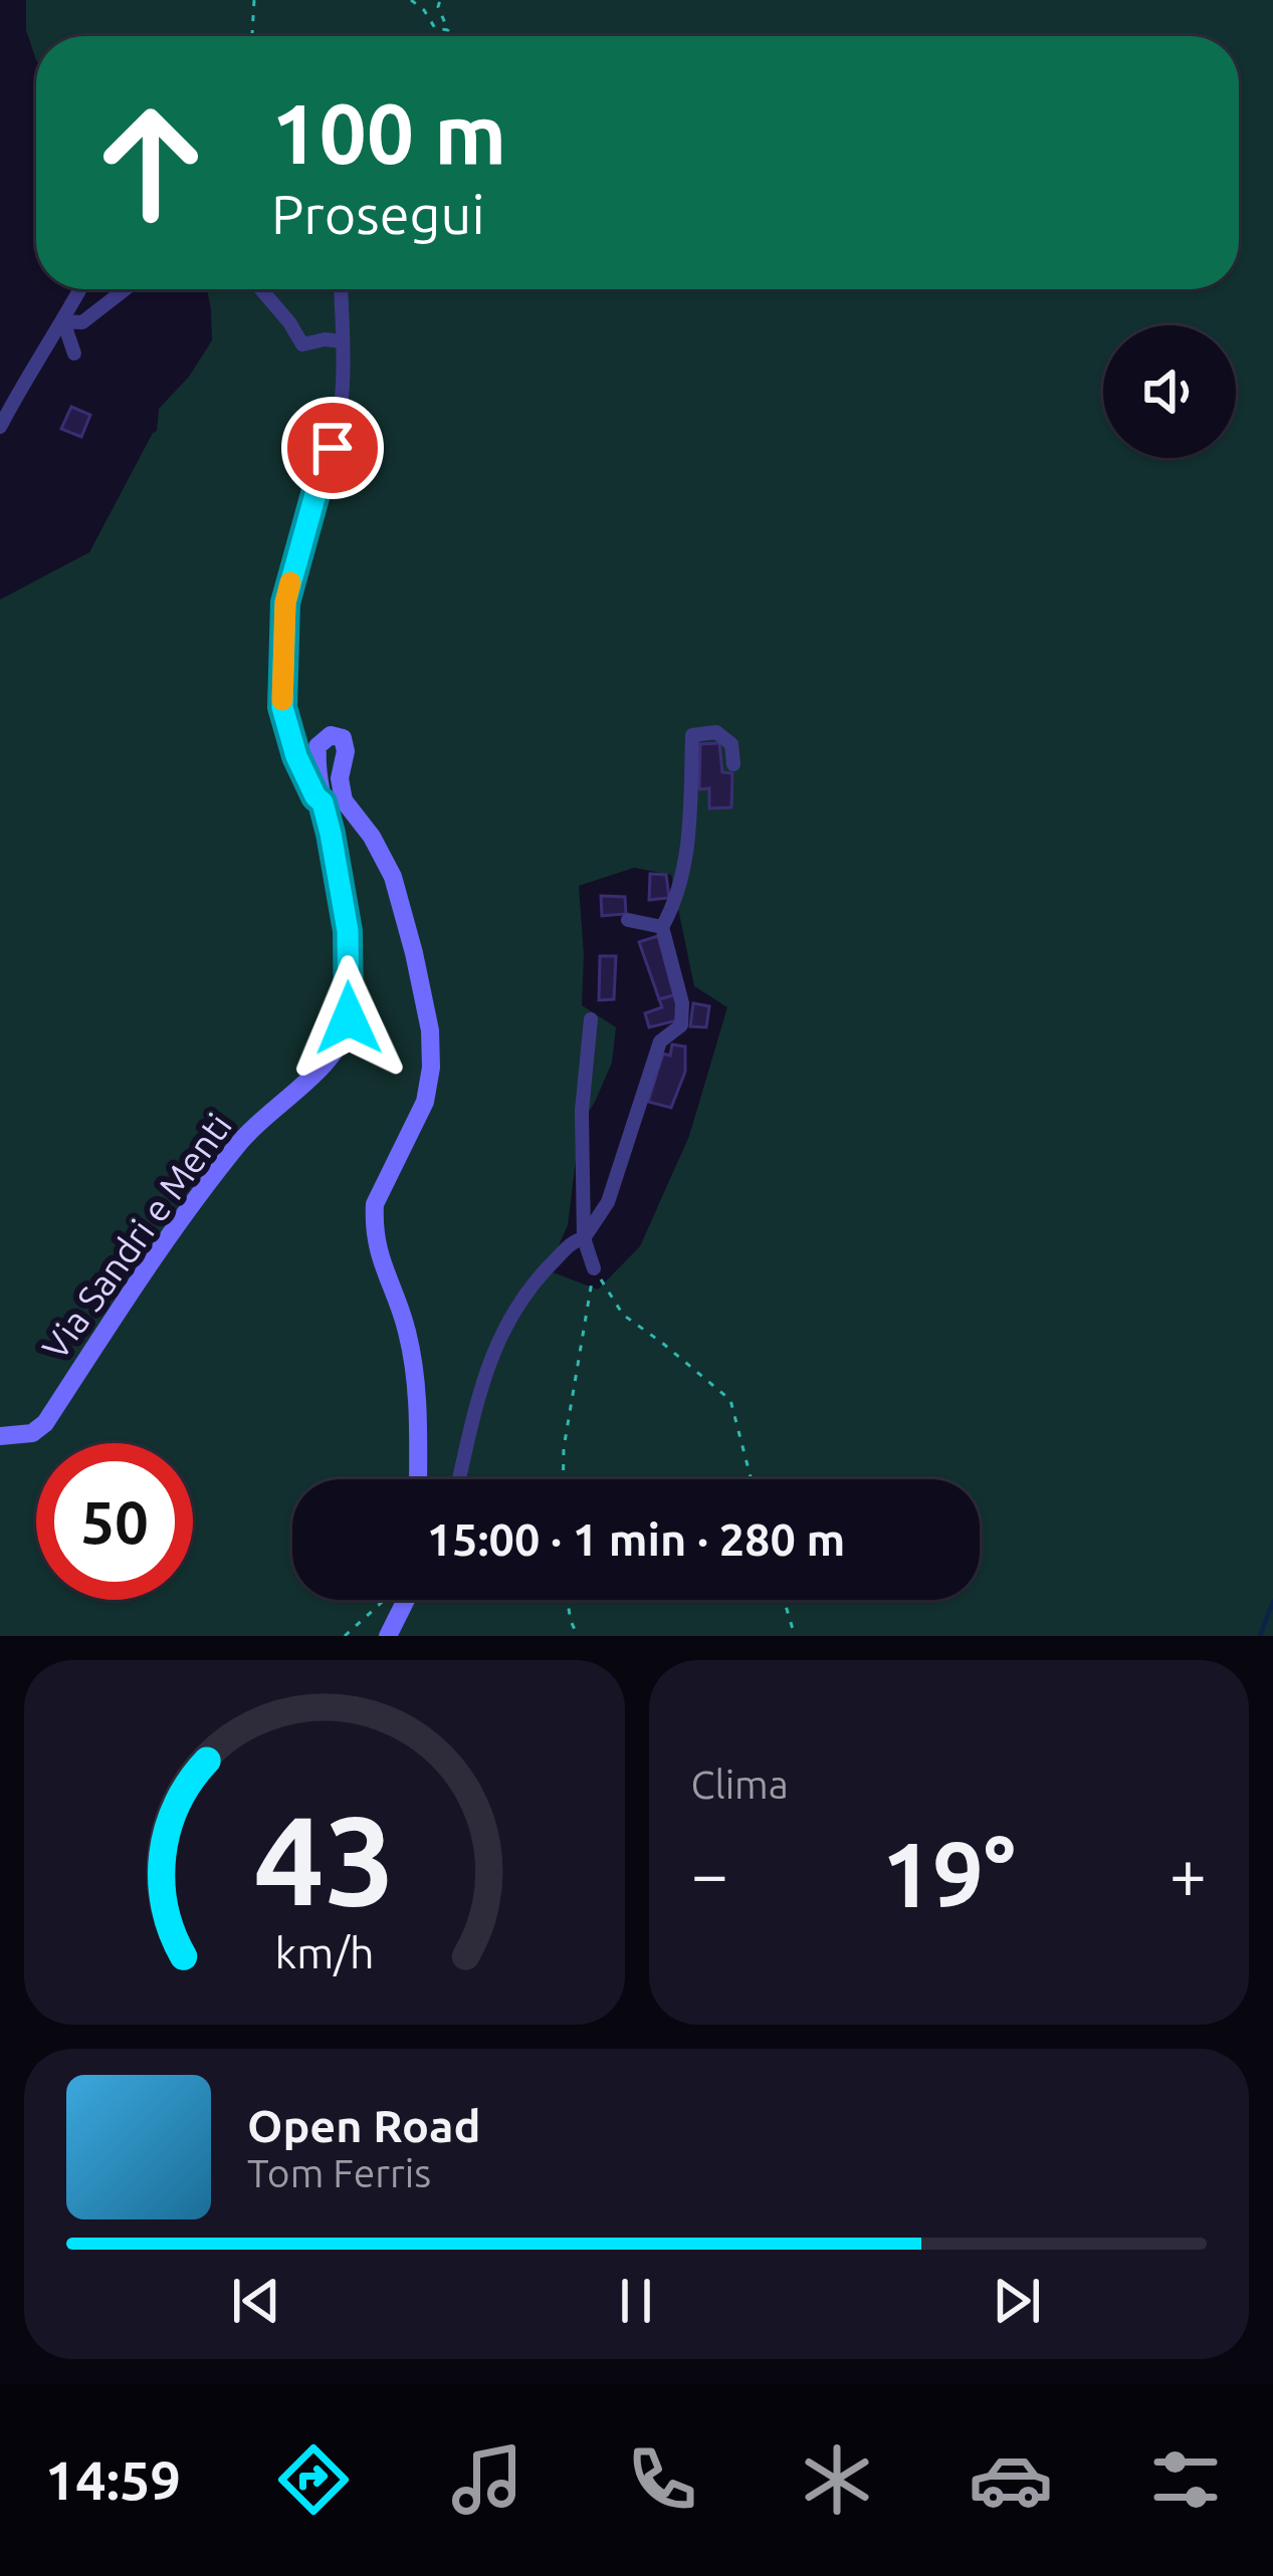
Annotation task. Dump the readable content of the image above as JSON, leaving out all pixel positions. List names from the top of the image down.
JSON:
{
  "streets": {
    "main road": ["Via Sandri e Menti"]
  },
  "page": {
    "turn": ["100 m", "Prosegui"],
    "limit": "50",
    "trip": "15:00 · 1 min · 280 m",
    "tile": "Clima",
    "heat": ["−", "19°", "+"],
    "song": ["Open Road", "Tom Ferris"],
    "tabs": "14:59",
    "gauge": ["43", "km/h"]
  }
}
